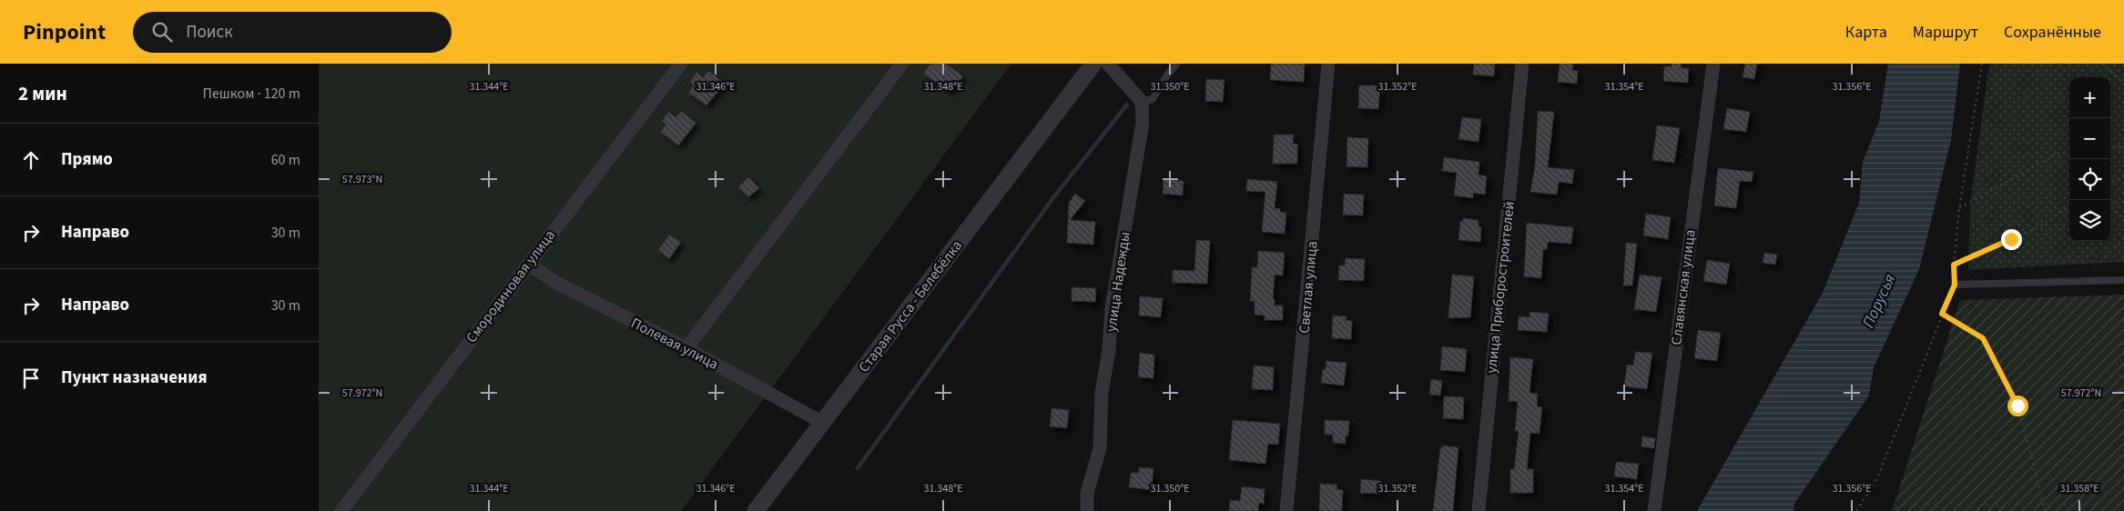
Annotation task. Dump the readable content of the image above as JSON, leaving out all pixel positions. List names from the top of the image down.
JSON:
{
  "streets": {
    "street": [
      "улица Надежды",
      "Смородиновая улица",
      "Светлая улица",
      "улица Приборостроителей",
      "Славянская улица",
      "Старая Русса - Белебёлка",
      "Полевая улица"
    ]
  },
  "crossings": [
    ["Смородиновая улица", "Полевая улица"],
    ["Старая Русса - Белебёлка", "Полевая улица"]
  ],
  "water": ["Порусья"],
  "page": {
    "header": "Pinpoint",
    "search": "Поиск",
    "nav": ["Карта", "Маршрут", "Сохранённые"],
    "heading": ["2 мин", "Пешком · 120 m"],
    "map_buttons": ["+", "−"],
    "list": [
      ["Прямо", "60 m"],
      ["Направо", "30 m"],
      ["Направо", "30 m"],
      "Пункт назначения"
    ]
  },
  "coordinates": [
    "31.344°E",
    "31.346°E",
    "31.348°E",
    "31.350°E",
    "31.352°E",
    "31.354°E",
    "31.356°E",
    "57.973°N",
    "57.972°N",
    "31.358°E"
  ]
}
